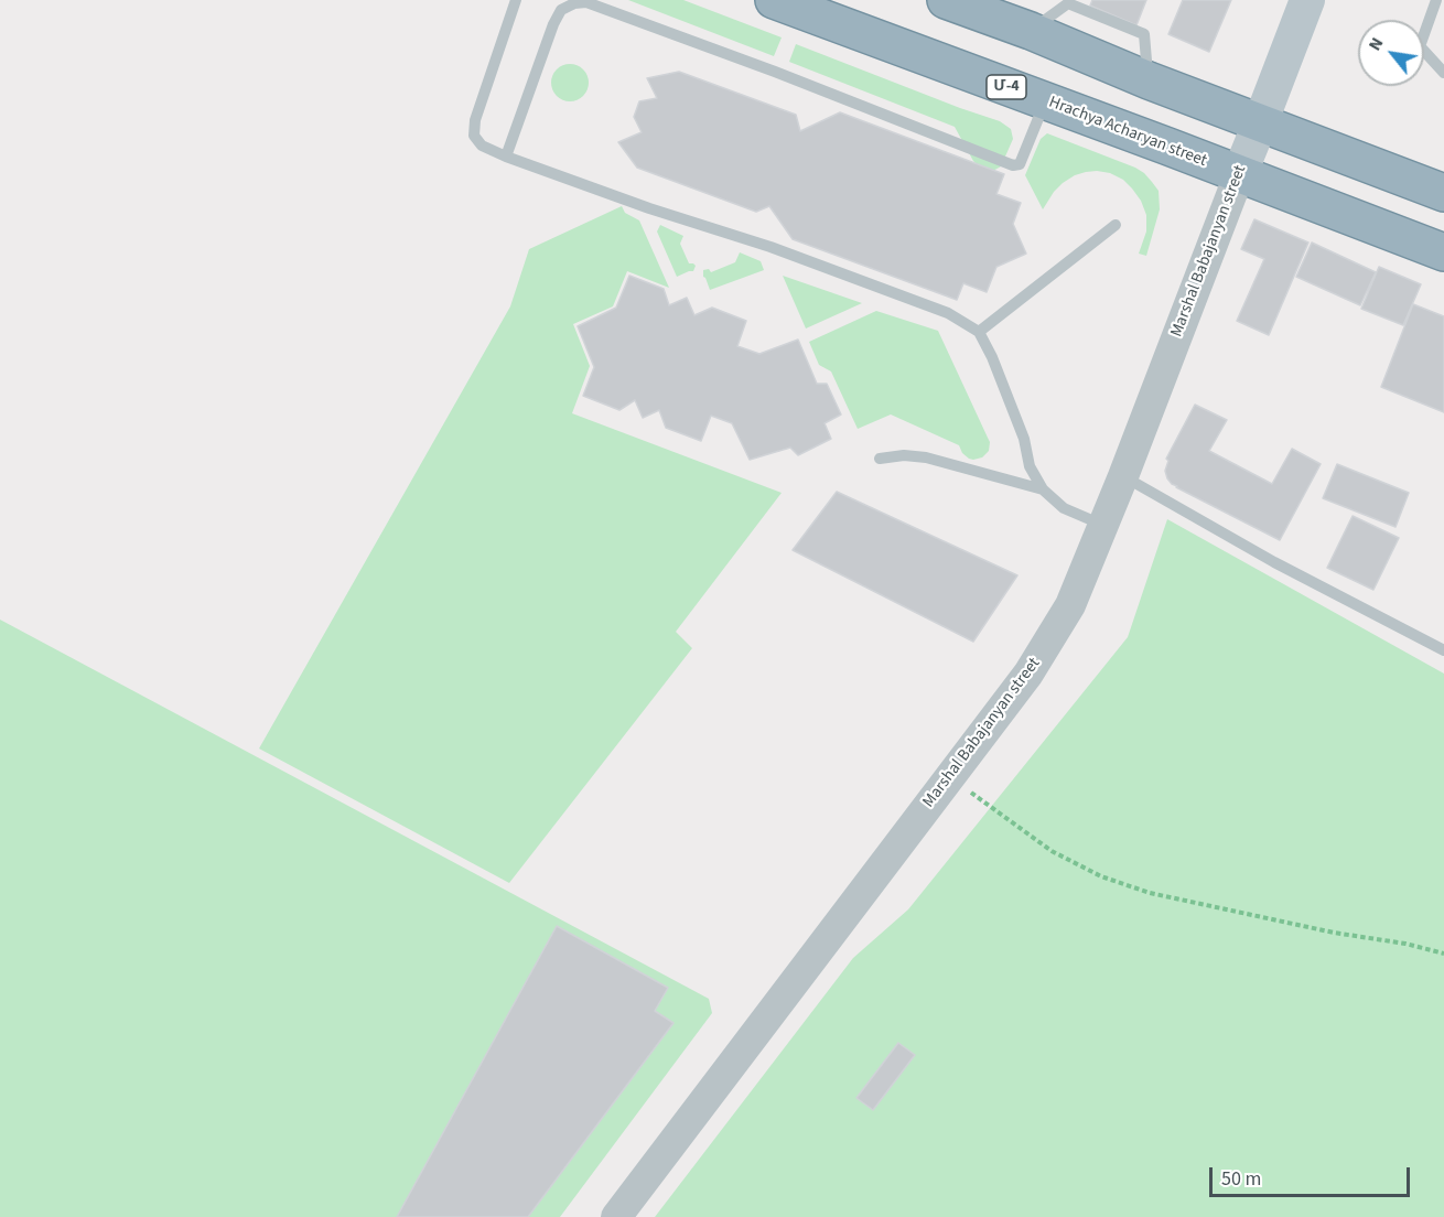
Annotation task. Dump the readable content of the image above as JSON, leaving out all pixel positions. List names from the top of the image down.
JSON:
{
  "streets": {
    "highway": ["Մ-4", "Hrachya Acharyan street"],
    "main road": ["Marshal Babajanyan street"]
  },
  "crossings": [
    ["Hrachya Acharyan street", "Marshal Babajanyan street"]
  ],
  "scale_bar": "50 m",
  "north": "top left"
}
